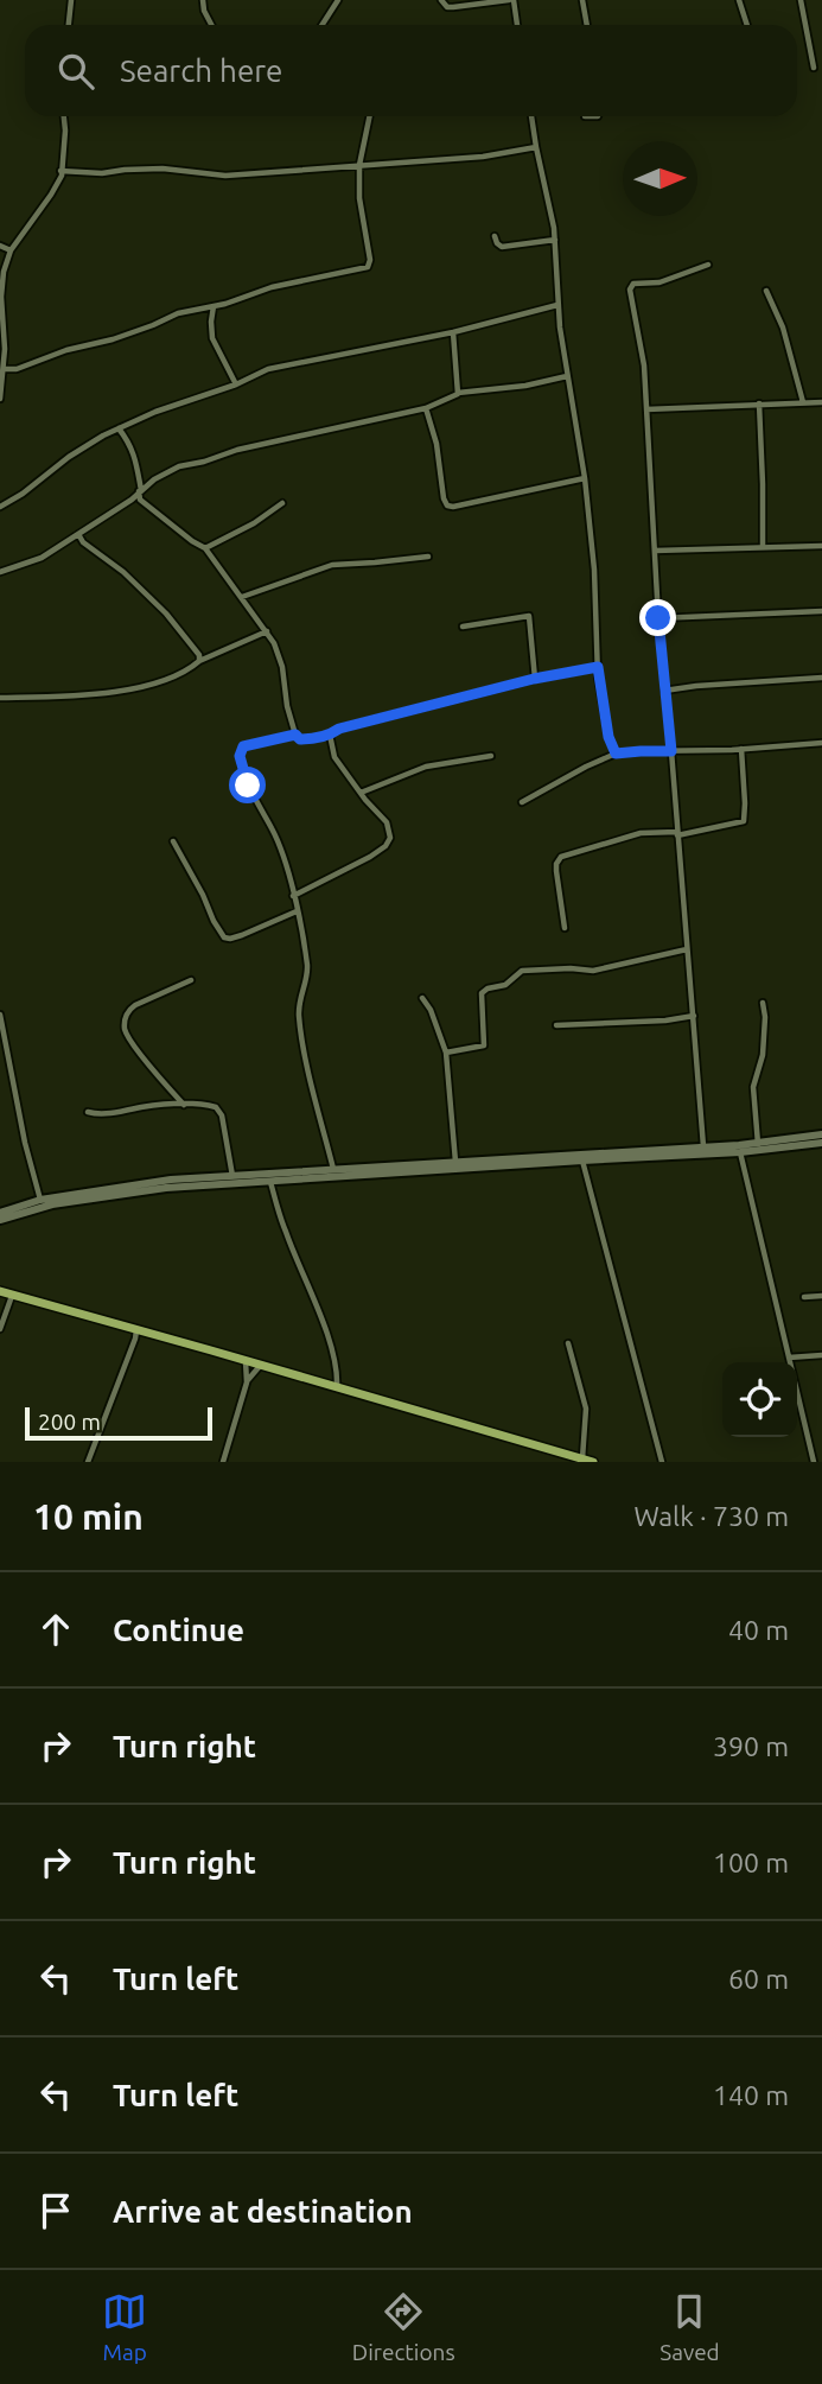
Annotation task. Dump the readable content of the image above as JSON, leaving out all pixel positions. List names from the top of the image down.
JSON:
{
  "scale_bar": "200 m",
  "north": "right",
  "page": {
    "search": "Search here",
    "scale": "200 m",
    "heading": ["10 min", "Walk · 730 m"],
    "list": [
      ["Continue", "40 m"],
      ["Turn right", "390 m"],
      ["Turn right", "100 m"],
      ["Turn left", "60 m"],
      ["Turn left", "140 m"],
      "Arrive at destination"
    ],
    "nav": ["Map", "Directions", "Saved"]
  }
}
